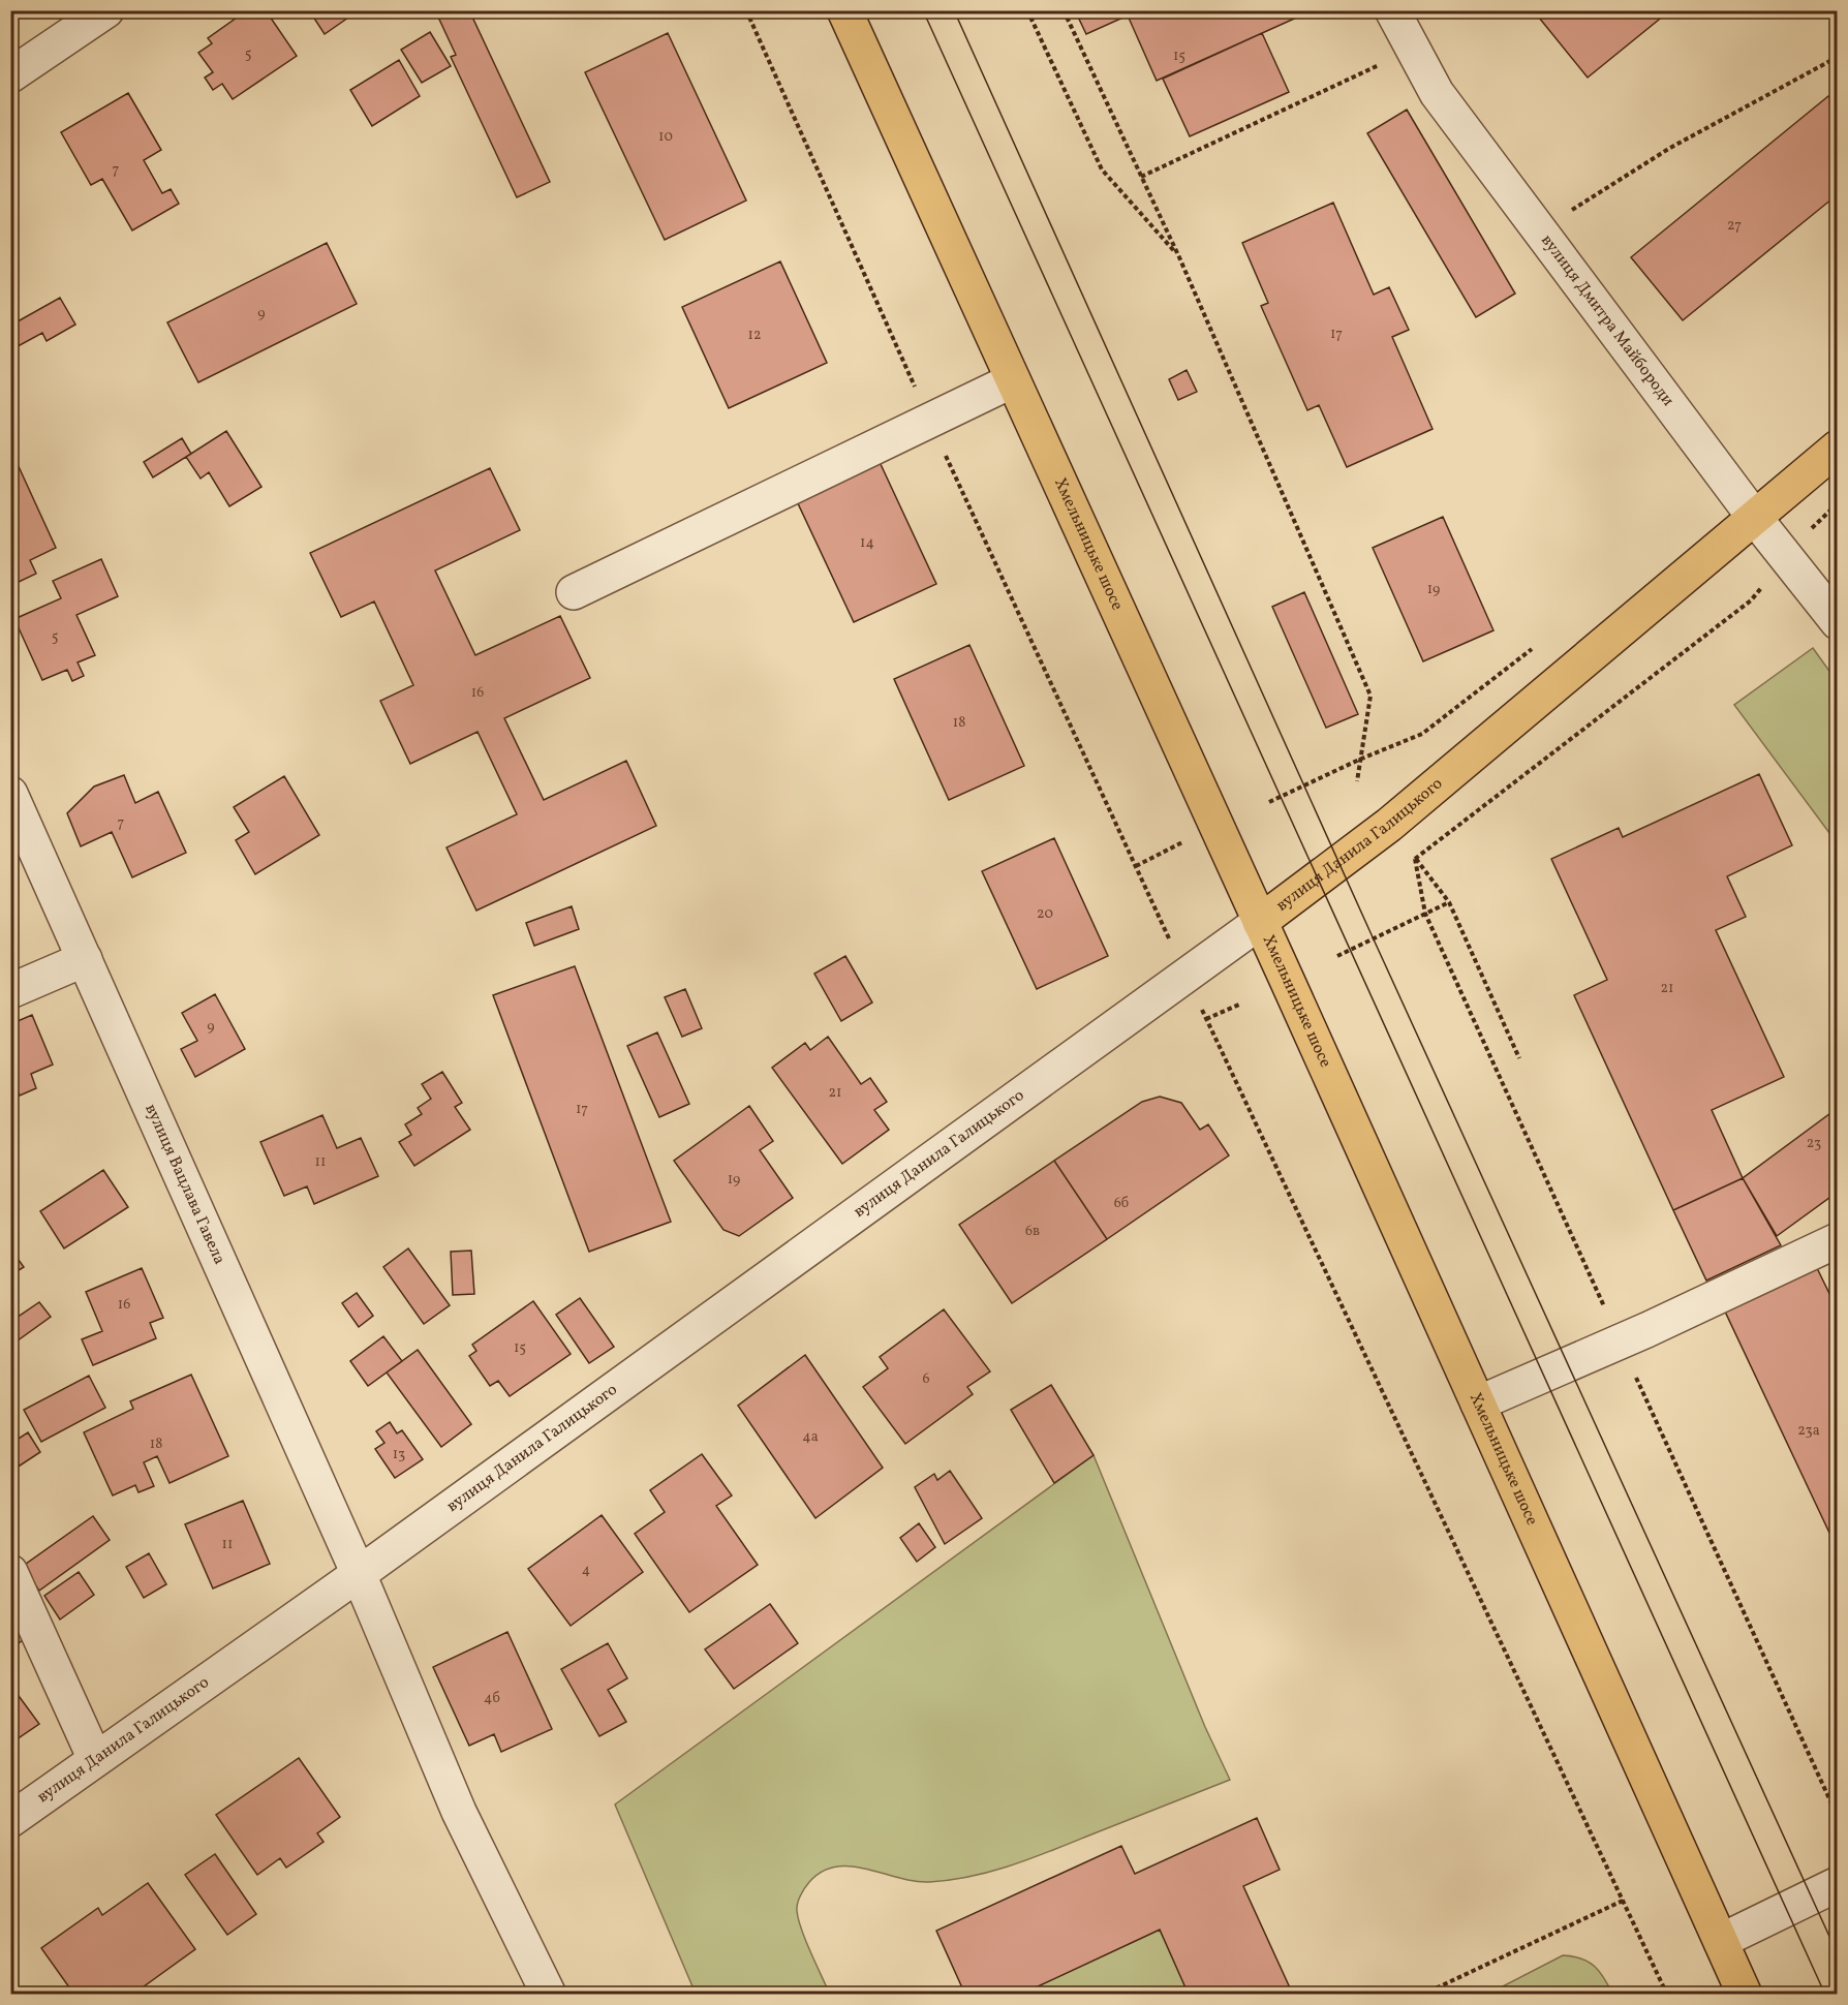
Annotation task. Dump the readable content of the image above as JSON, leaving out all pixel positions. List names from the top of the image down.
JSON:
{
  "streets": {
    "main road": ["Хмельницьке шосе", "вулиця Данила Галицького"],
    "street": ["вулиця Дмитра Майбороди", "вулиця Вацлава Гавела"]
  },
  "crossings": [
    ["вулиця Дмитра Майбороди", "вулиця Данила Галицького"],
    ["Хмельницьке шосе", "вулиця Данила Галицького"],
    ["вулиця Данила Галицького", "вулиця Вацлава Гавела"]
  ],
  "house_numbers": [
    "5",
    "15",
    "10",
    "7",
    "27",
    "9",
    "17",
    "12",
    "14",
    "19",
    "5",
    "16",
    "18",
    "7",
    "20",
    "21",
    "9",
    "21",
    "17",
    "23",
    "11",
    "19",
    "6б",
    "6в",
    "16",
    "15",
    "6",
    "23а",
    "4а",
    "18",
    "13",
    "11",
    "4",
    "4б"
  ]
}
